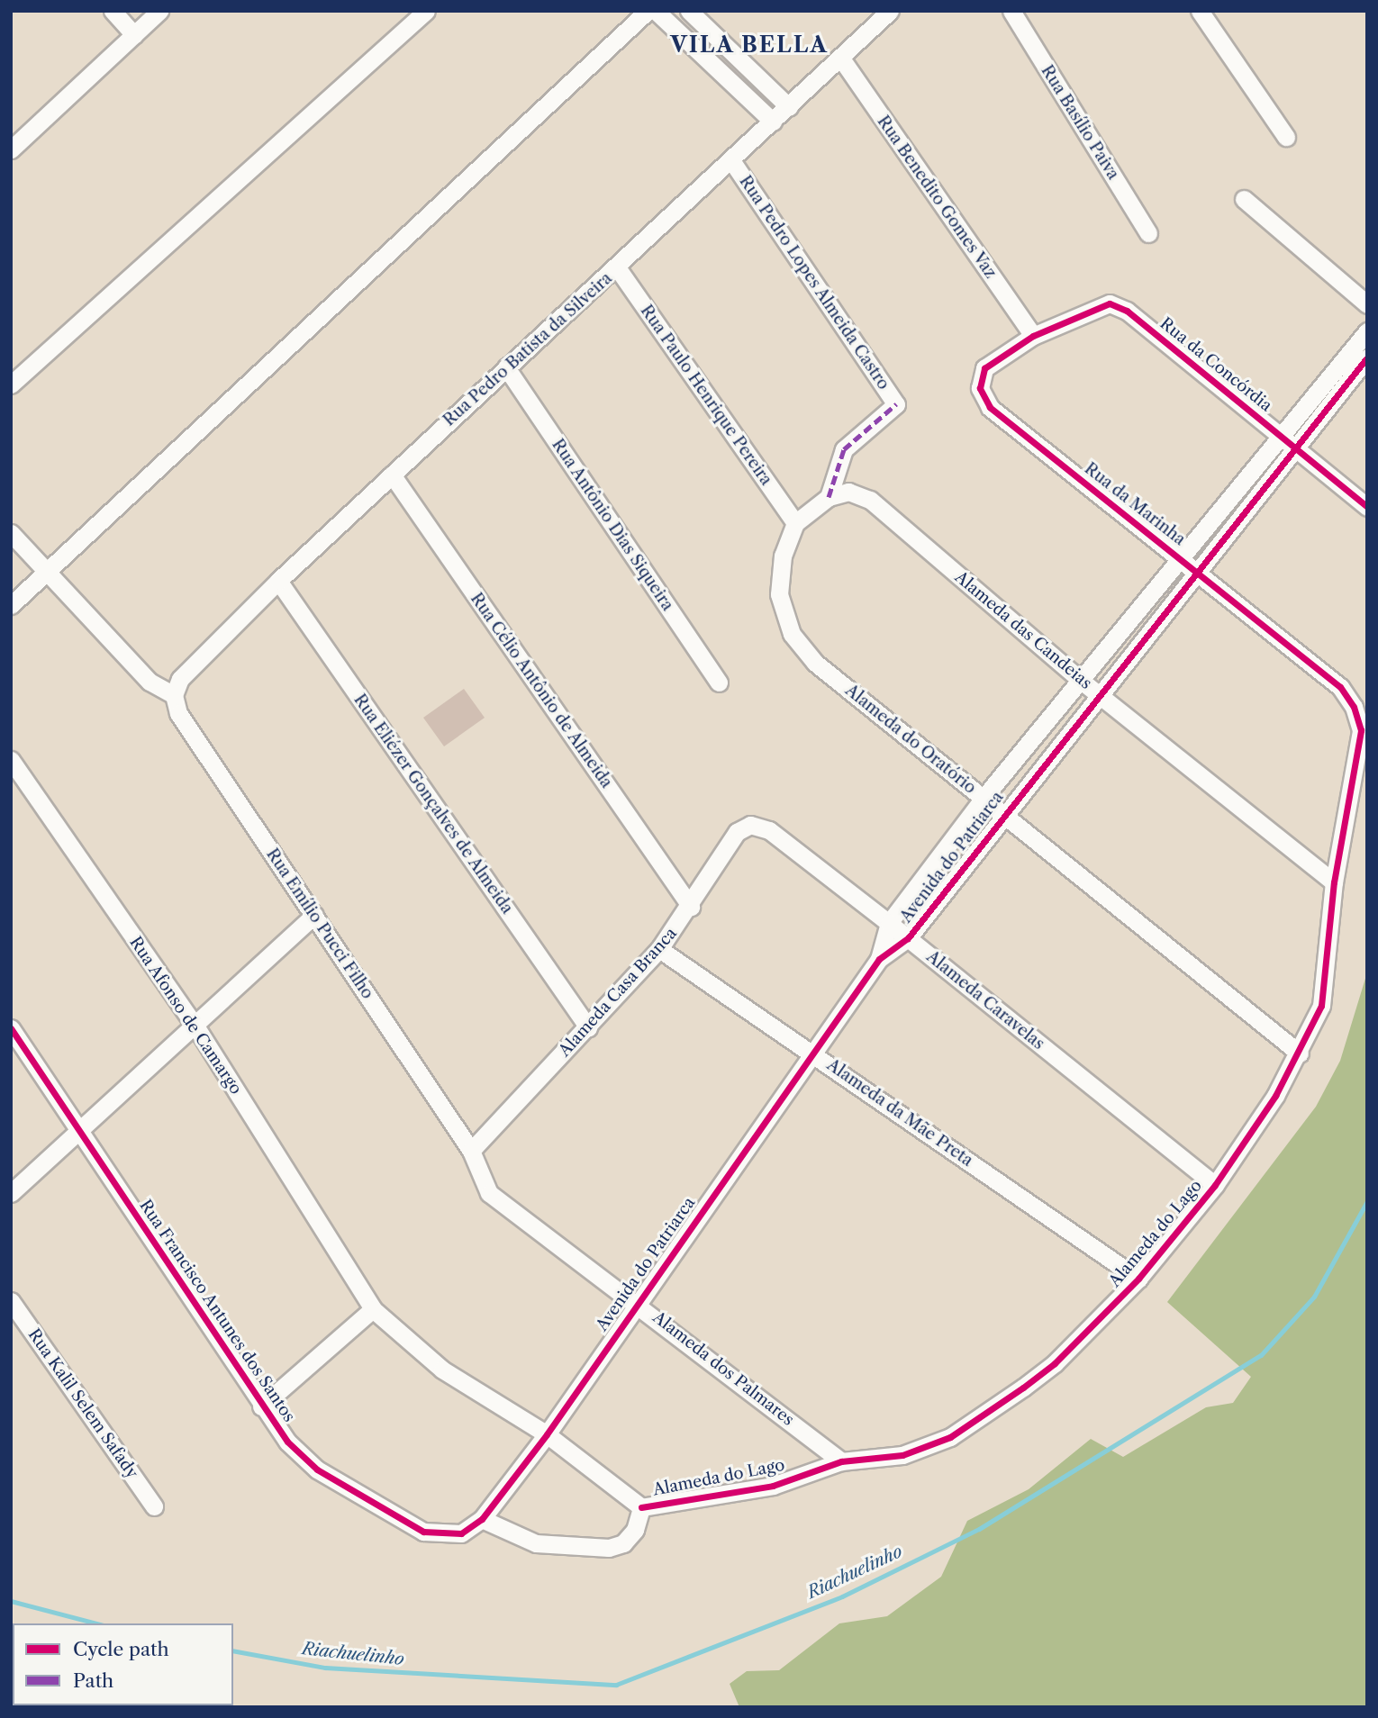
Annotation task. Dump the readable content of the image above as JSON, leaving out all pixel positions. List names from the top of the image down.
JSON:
{
  "streets": {
    "street": [
      "Rua Basílio Paiva",
      "Rua Benedito Gomes Vaz",
      "Rua Pedro Lopes Almeida Castro",
      "Rua Pedro Batista da Silveira",
      "Rua da Concórdia",
      "Rua Paulo Henrique Pereira",
      "Rua da Marinha",
      "Rua Antônio Dias Siqueira",
      "Alameda das Candeias",
      "Rua Célio Antônio de Almeida",
      "Alameda do Oratório",
      "Rua Eliézer Gonçalves de Almeida",
      "Avenida do Patriarca",
      "Rua Emílio Pucci Filho",
      "Alameda Casa Branca",
      "Alameda Caravelas",
      "Rua Afonso de Camargo",
      "Alameda da Mãe Preta",
      "Alameda do Lago",
      "Rua Francisco Antunes dos Santos",
      "Alameda dos Palmares",
      "Rua Kalil Selem Safady"
    ]
  },
  "crossings": [
    ["Rua Benedito Gomes Vaz", "Rua Pedro Batista da Silveira"],
    ["Rua Benedito Gomes Vaz", "Rua da Concórdia"],
    ["Rua Benedito Gomes Vaz", "Rua da Marinha"],
    ["Rua Pedro Lopes Almeida Castro", "Rua Pedro Batista da Silveira"],
    ["Rua Pedro Lopes Almeida Castro", "Alameda das Candeias"],
    ["Rua Pedro Batista da Silveira", "Rua Paulo Henrique Pereira"],
    ["Rua Pedro Batista da Silveira", "Rua Antônio Dias Siqueira"],
    ["Rua Pedro Batista da Silveira", "Rua Célio Antônio de Almeida"],
    ["Rua Pedro Batista da Silveira", "Rua Eliézer Gonçalves de Almeida"],
    ["Rua Pedro Batista da Silveira", "Rua Emílio Pucci Filho"],
    ["Rua da Concórdia", "Rua da Marinha"],
    ["Rua da Concórdia", "Avenida do Patriarca"],
    ["Rua Paulo Henrique Pereira", "Alameda do Oratório"],
    ["Rua da Marinha", "Avenida do Patriarca"],
    ["Rua da Marinha", "Alameda do Lago"],
    ["Alameda das Candeias", "Avenida do Patriarca"],
    ["Alameda das Candeias", "Alameda do Lago"],
    ["Rua Célio Antônio de Almeida", "Alameda Casa Branca"],
    ["Alameda do Oratório", "Avenida do Patriarca"],
    ["Alameda do Oratório", "Alameda do Lago"],
    ["Rua Eliézer Gonçalves de Almeida", "Alameda Casa Branca"],
    ["Avenida do Patriarca", "Alameda Caravelas"],
    ["Avenida do Patriarca", "Alameda da Mãe Preta"],
    ["Avenida do Patriarca", "Alameda do Lago"],
    ["Avenida do Patriarca", "Rua Francisco Antunes dos Santos"],
    ["Avenida do Patriarca", "Alameda dos Palmares"],
    ["Rua Emílio Pucci Filho", "Alameda Casa Branca"],
    ["Rua Emílio Pucci Filho", "Alameda dos Palmares"],
    ["Alameda Casa Branca", "Alameda Caravelas"],
    ["Alameda Casa Branca", "Alameda da Mãe Preta"],
    ["Alameda Casa Branca", "Alameda dos Palmares"],
    ["Alameda Caravelas", "Alameda do Lago"],
    ["Alameda da Mãe Preta", "Alameda do Lago"],
    ["Alameda do Lago", "Alameda dos Palmares"]
  ],
  "districts": ["VILA BELLA"],
  "water": ["Riachuelinho"],
  "legend": ["Cycle path", "Path"]
}
